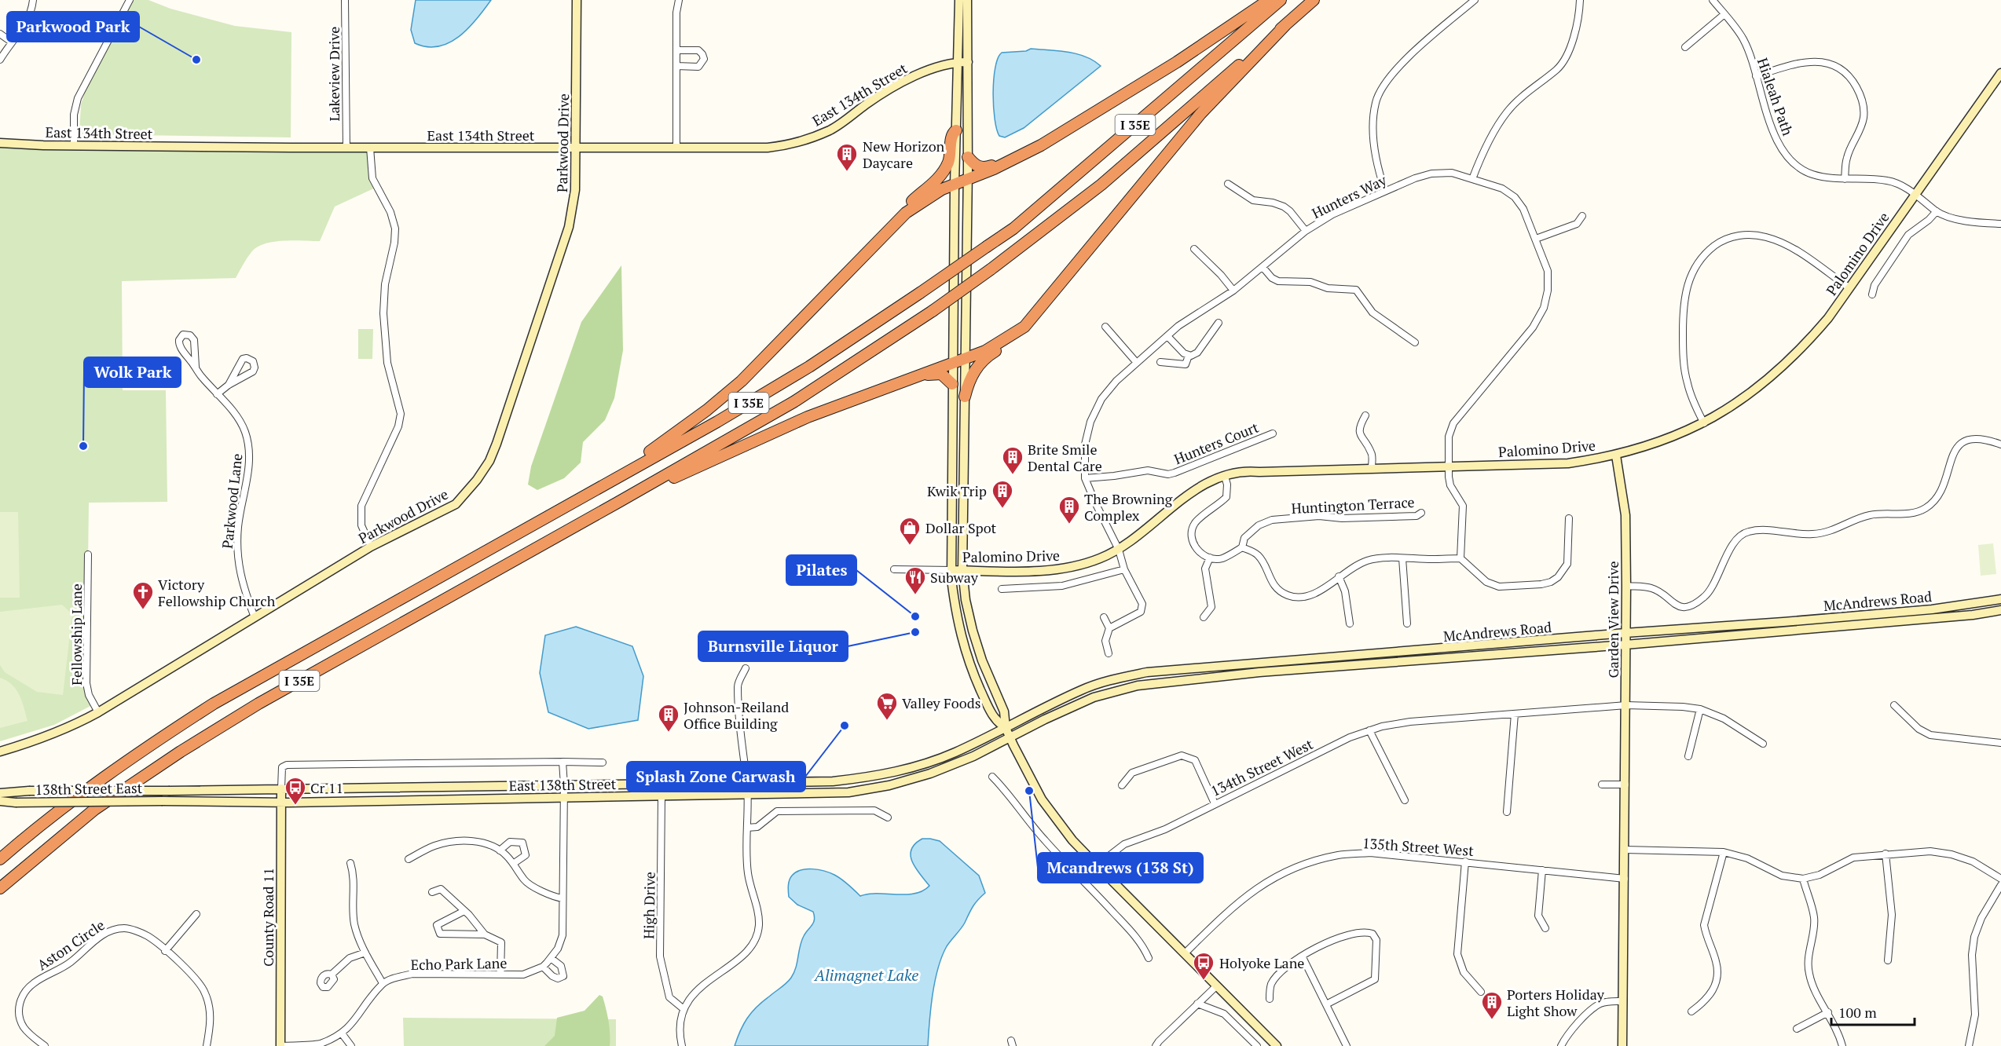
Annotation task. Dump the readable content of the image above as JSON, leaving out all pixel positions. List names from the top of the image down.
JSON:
{
  "streets": {
    "highway": ["I 35E"],
    "street": [
      "Lakeview Drive",
      "East 134th Street",
      "Hialeah Path",
      "Parkwood Drive",
      "Hunters Way",
      "Palomino Drive",
      "Hunters Court",
      "Parkwood Lane",
      "Huntington Terrace",
      "McAndrews Road",
      "Garden View Drive",
      "Fellowship Lane",
      "134th Street West",
      "East 138th Street",
      "138th Street East",
      "135th Street West",
      "High Drive",
      "County Road 11",
      "Aston Circle",
      "Echo Park Lane"
    ]
  },
  "crossings": [
    ["Lakeview Drive", "East 134th Street"],
    ["East 134th Street", "Parkwood Drive"],
    ["Hialeah Path", "Palomino Drive"],
    ["Parkwood Drive", "Parkwood Lane"],
    ["Parkwood Drive", "Fellowship Lane"],
    ["Hunters Way", "Palomino Drive"],
    ["Hunters Way", "Hunters Court"],
    ["Palomino Drive", "Garden View Drive"],
    ["McAndrews Road", "Garden View Drive"],
    ["McAndrews Road", "East 138th Street"],
    ["Garden View Drive", "134th Street West"],
    ["Garden View Drive", "135th Street West"],
    ["East 138th Street", "138th Street East"],
    ["East 138th Street", "High Drive"],
    ["East 138th Street", "County Road 11"],
    ["East 138th Street", "Echo Park Lane"]
  ],
  "water": ["Alimagnet Lake"],
  "places": {
    "other": [
      "Parkwood Park",
      "Wolk Park",
      "Pilates",
      "Burnsville Liquor",
      "Splash Zone Carwash",
      "Mcandrews (138 St)"
    ],
    "building": [
      "New Horizon Daycare",
      "Brite Smile Dental Care",
      "Kwik Trip",
      "The Browning Complex",
      "Johnson-Reiland Office Building",
      "Porters Holiday Light Show"
    ],
    "shop": ["Dollar Spot"],
    "restaurant": ["Subway"],
    "church": ["Victory Fellowship Church"],
    "supermarket": ["Valley Foods"],
    "bus stop": ["Cr 11", "Holyoke Lane"]
  },
  "scale_bar": "100 m"
}
